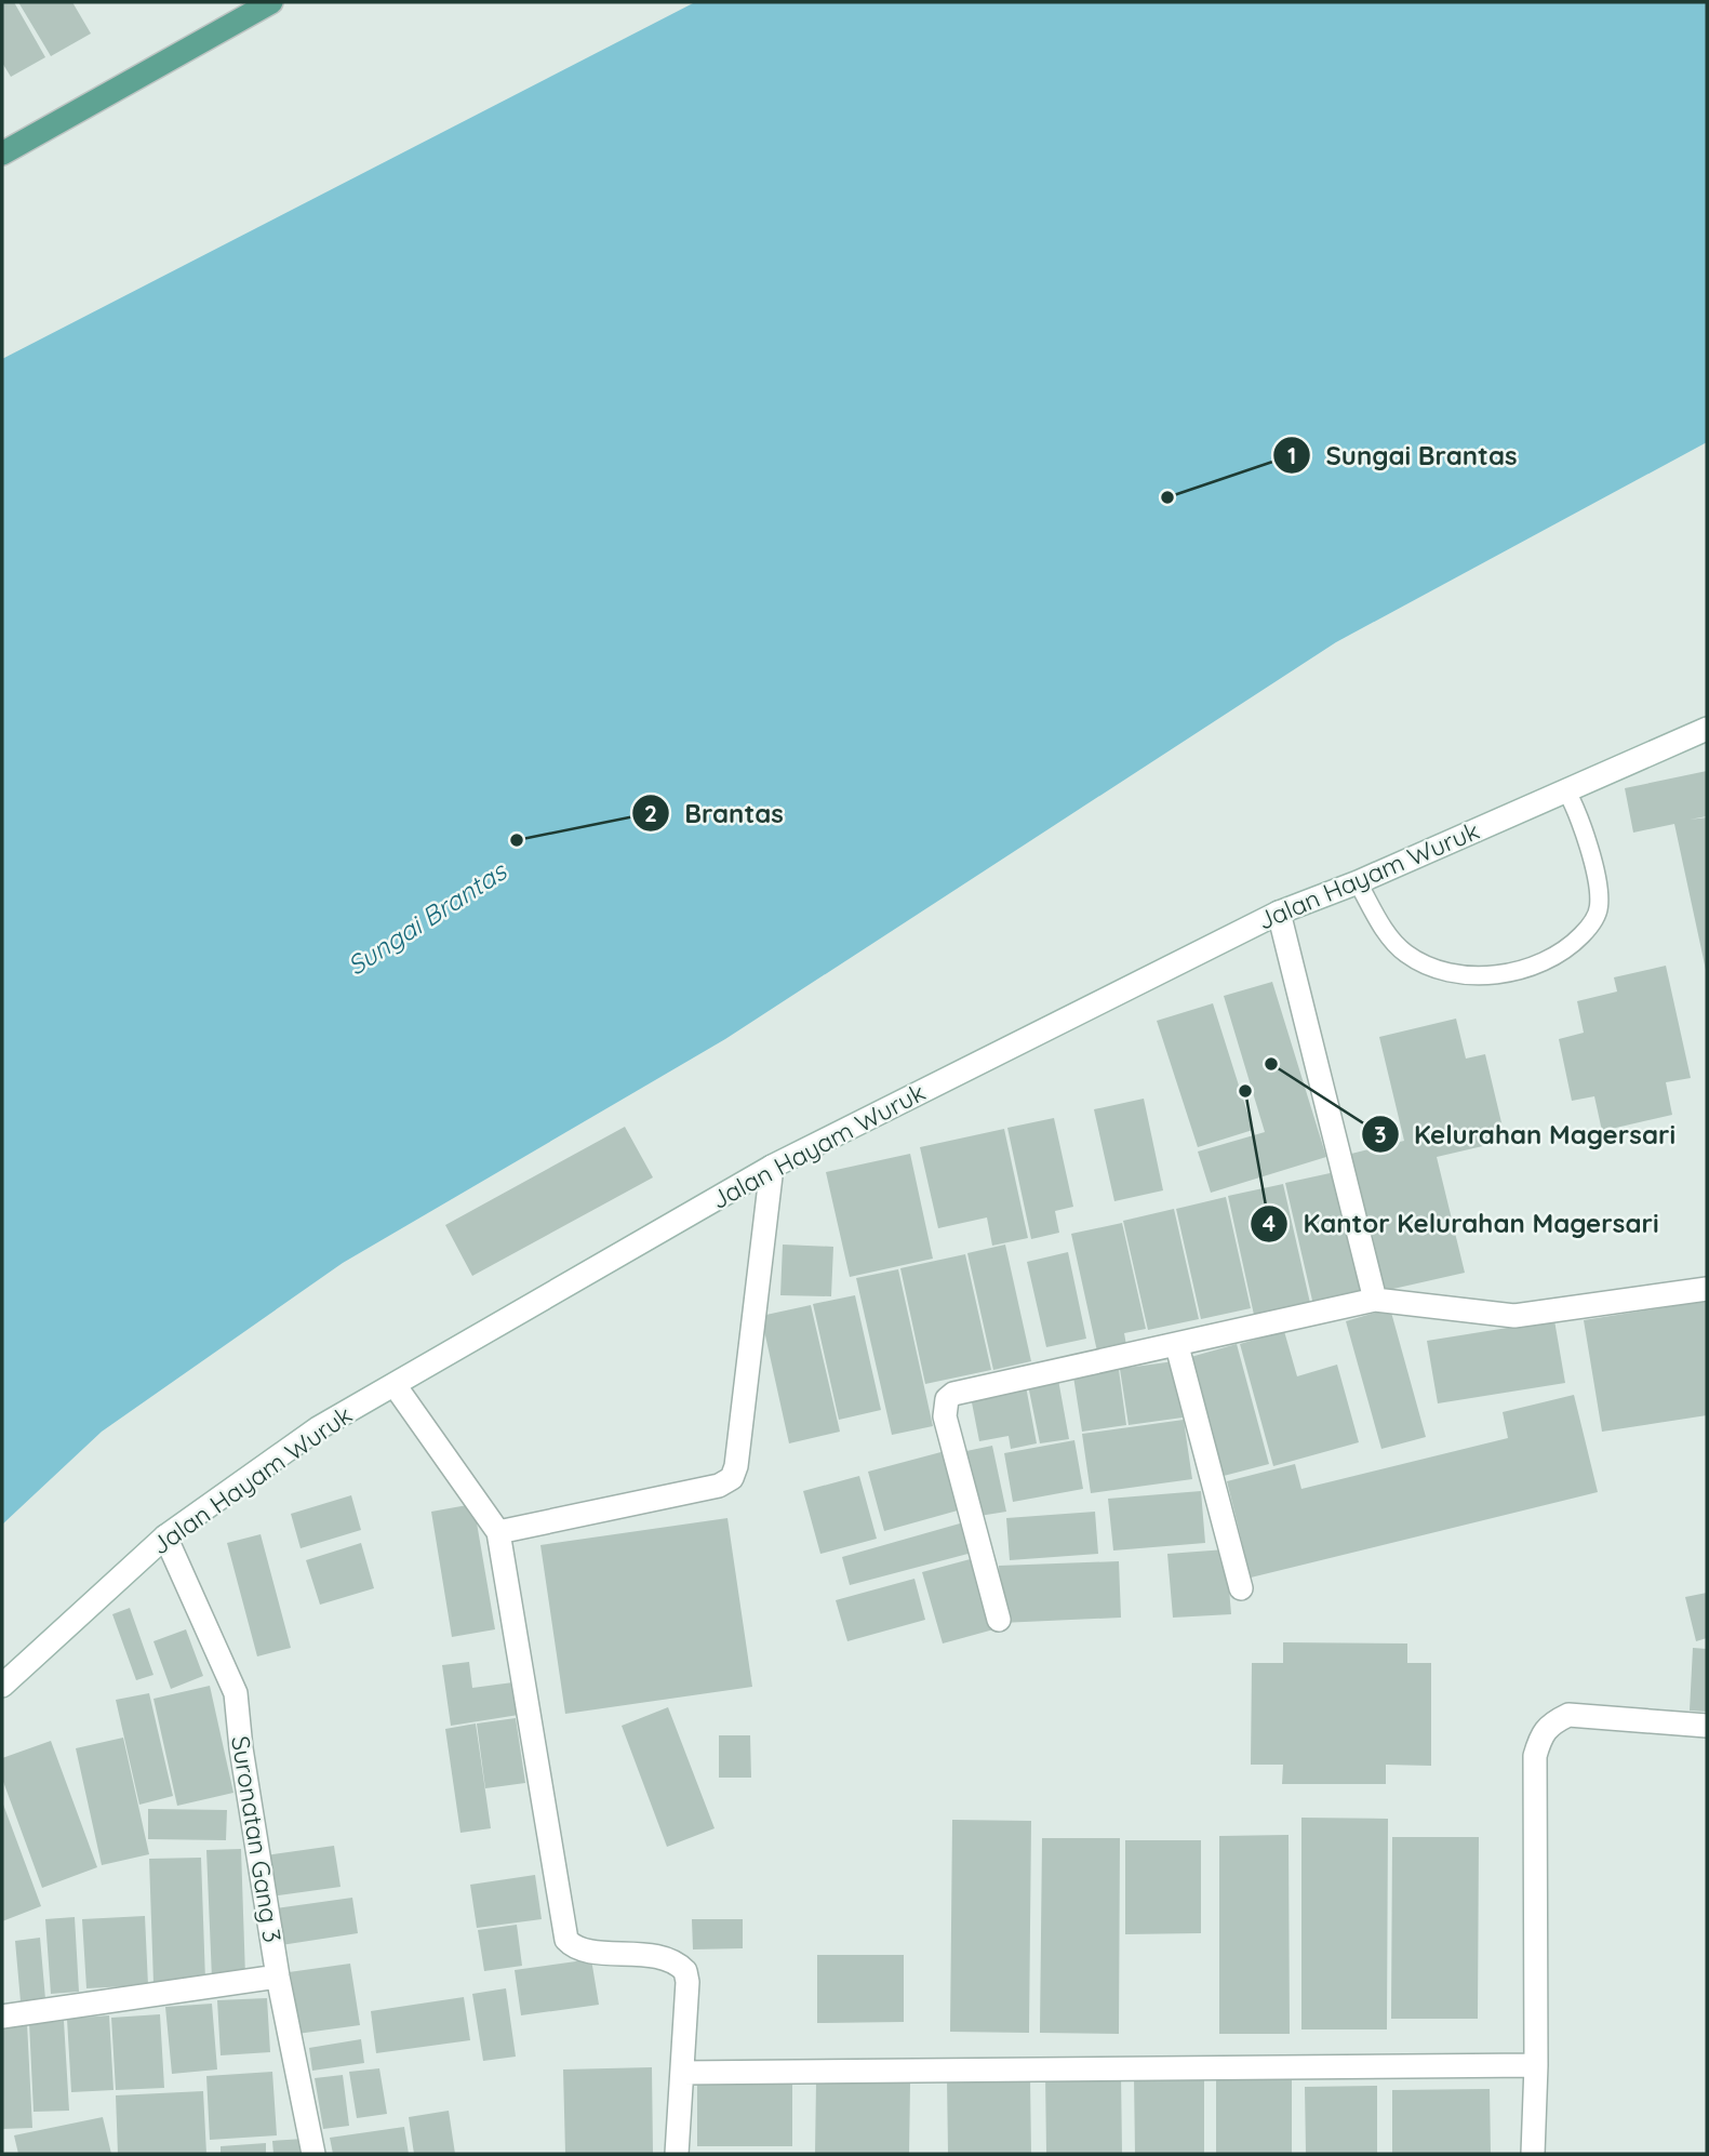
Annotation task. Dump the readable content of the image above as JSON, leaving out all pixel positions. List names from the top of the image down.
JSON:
{
  "streets": {
    "street": ["Jalan Hayam Wuruk", "Suronatan Gang 3"]
  },
  "crossings": [
    ["Jalan Hayam Wuruk", "Suronatan Gang 3"]
  ],
  "water": ["Sungai Brantas"],
  "places": [
    "Sungai Brantas",
    "Brantas",
    "Kelurahan Magersari",
    "Kantor Kelurahan Magersari"
  ]
}
